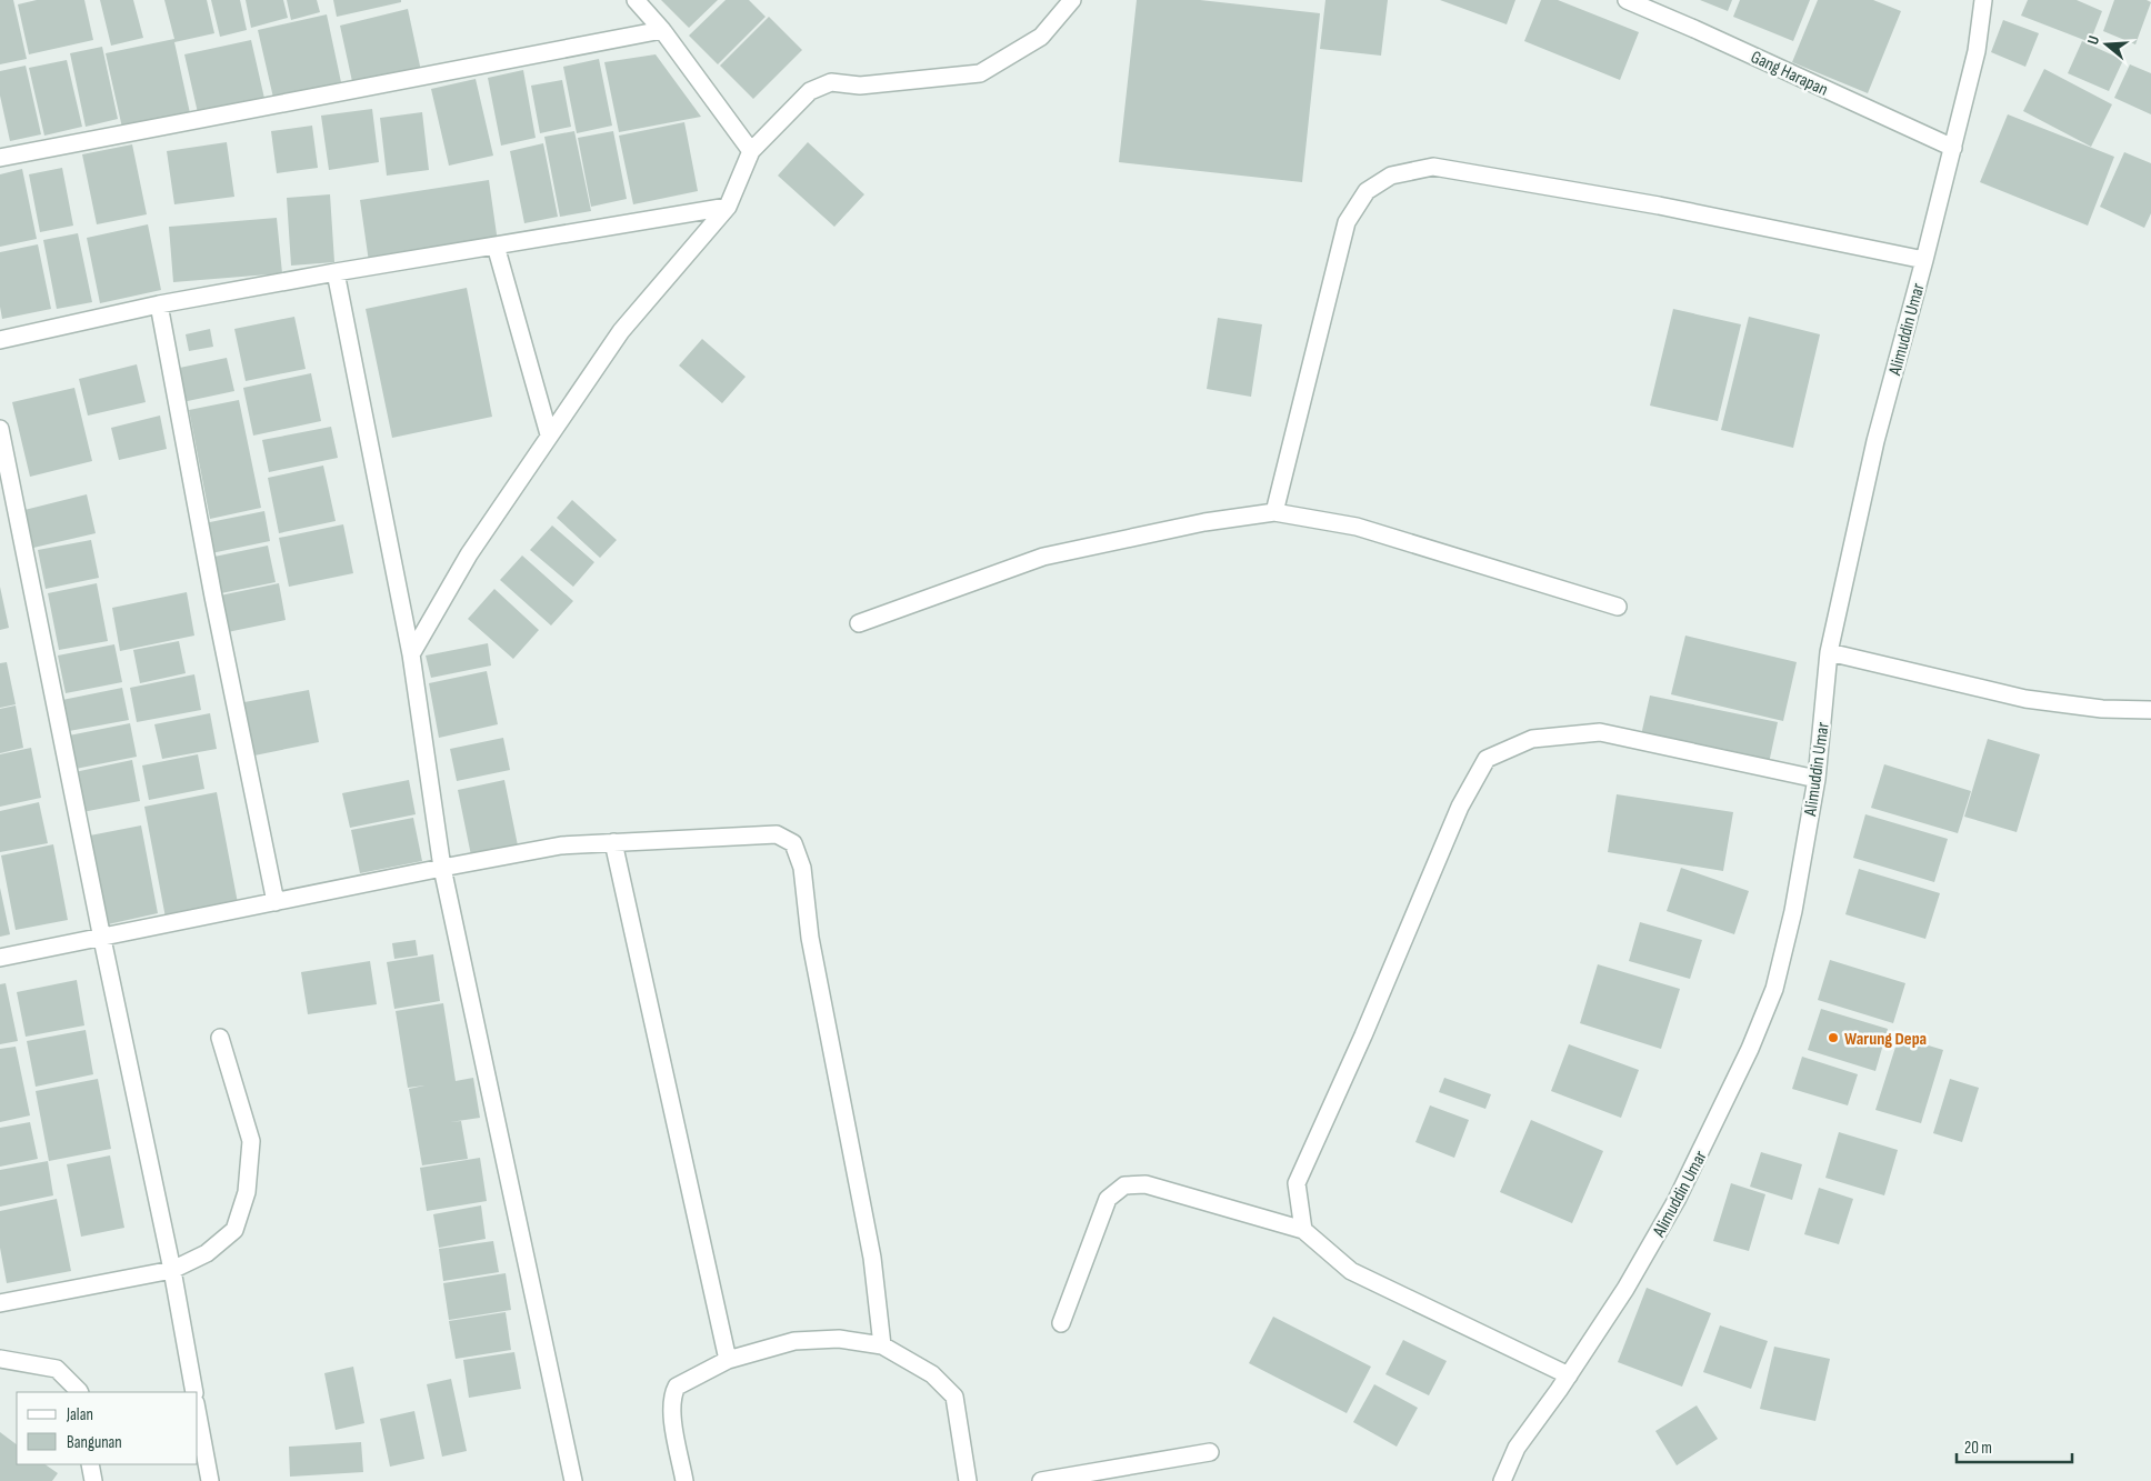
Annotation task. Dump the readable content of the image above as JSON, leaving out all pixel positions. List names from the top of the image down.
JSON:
{
  "streets": {
    "street": ["Gang Harapan", "Alimuddin Umar"]
  },
  "crossings": [
    ["Gang Harapan", "Alimuddin Umar"]
  ],
  "places": ["Warung Depa"],
  "legend": ["Jalan", "Bangunan"],
  "scale_bar": "20 m",
  "north": "left"
}
